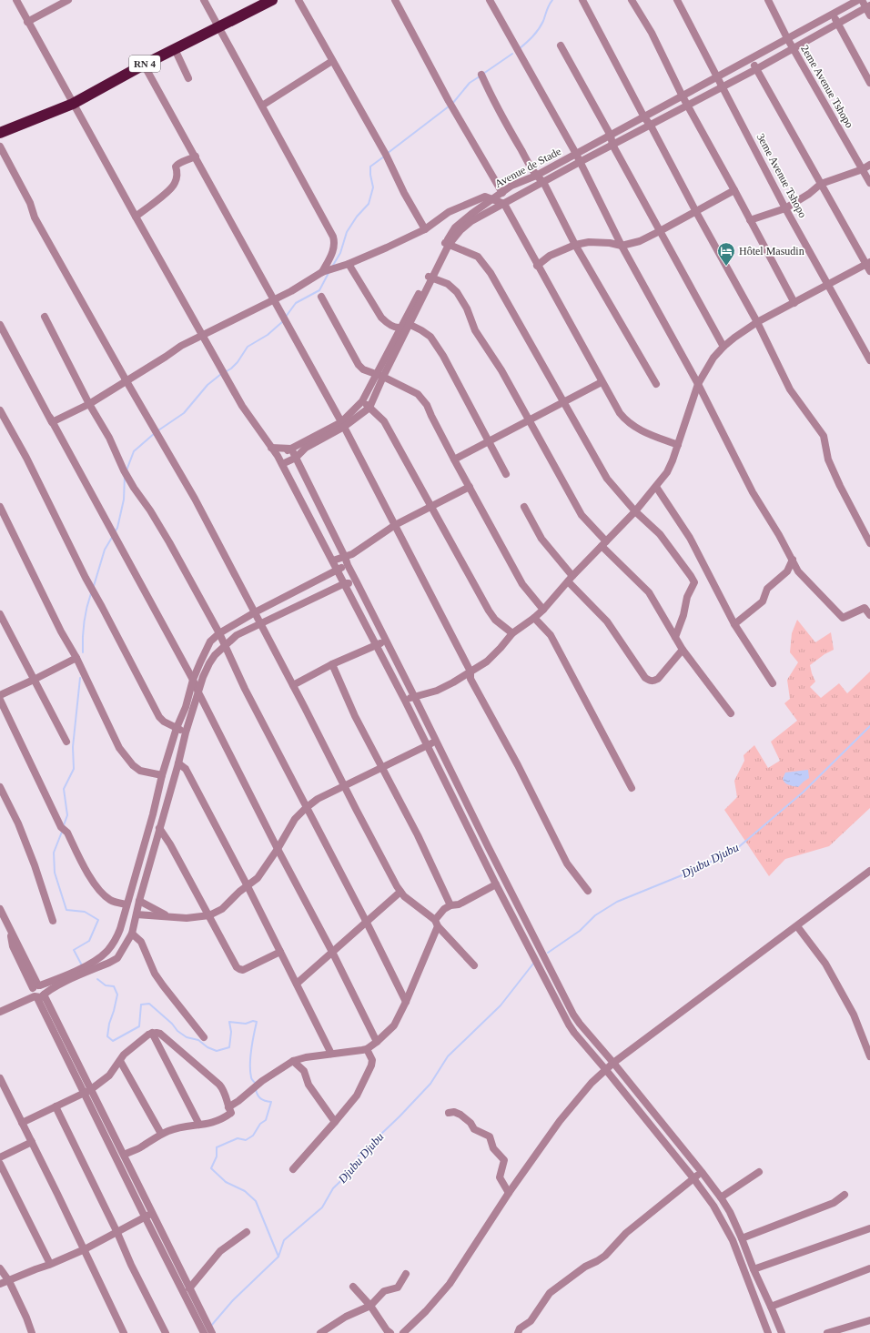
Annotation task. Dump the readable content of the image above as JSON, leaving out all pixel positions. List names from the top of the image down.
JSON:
{
  "streets": {
    "highway": ["RN 4"],
    "street": ["2eme Avenue Tshopo", "Avenue de Stade", "3eme Avenue Tshopo"]
  },
  "crossings": [
    ["2eme Avenue Tshopo", "Avenue de Stade"],
    ["Avenue de Stade", "3eme Avenue Tshopo"]
  ],
  "water": ["Djubu Djubu"],
  "places": {
    "hotel": ["Hôtel Masudin"]
  }
}
